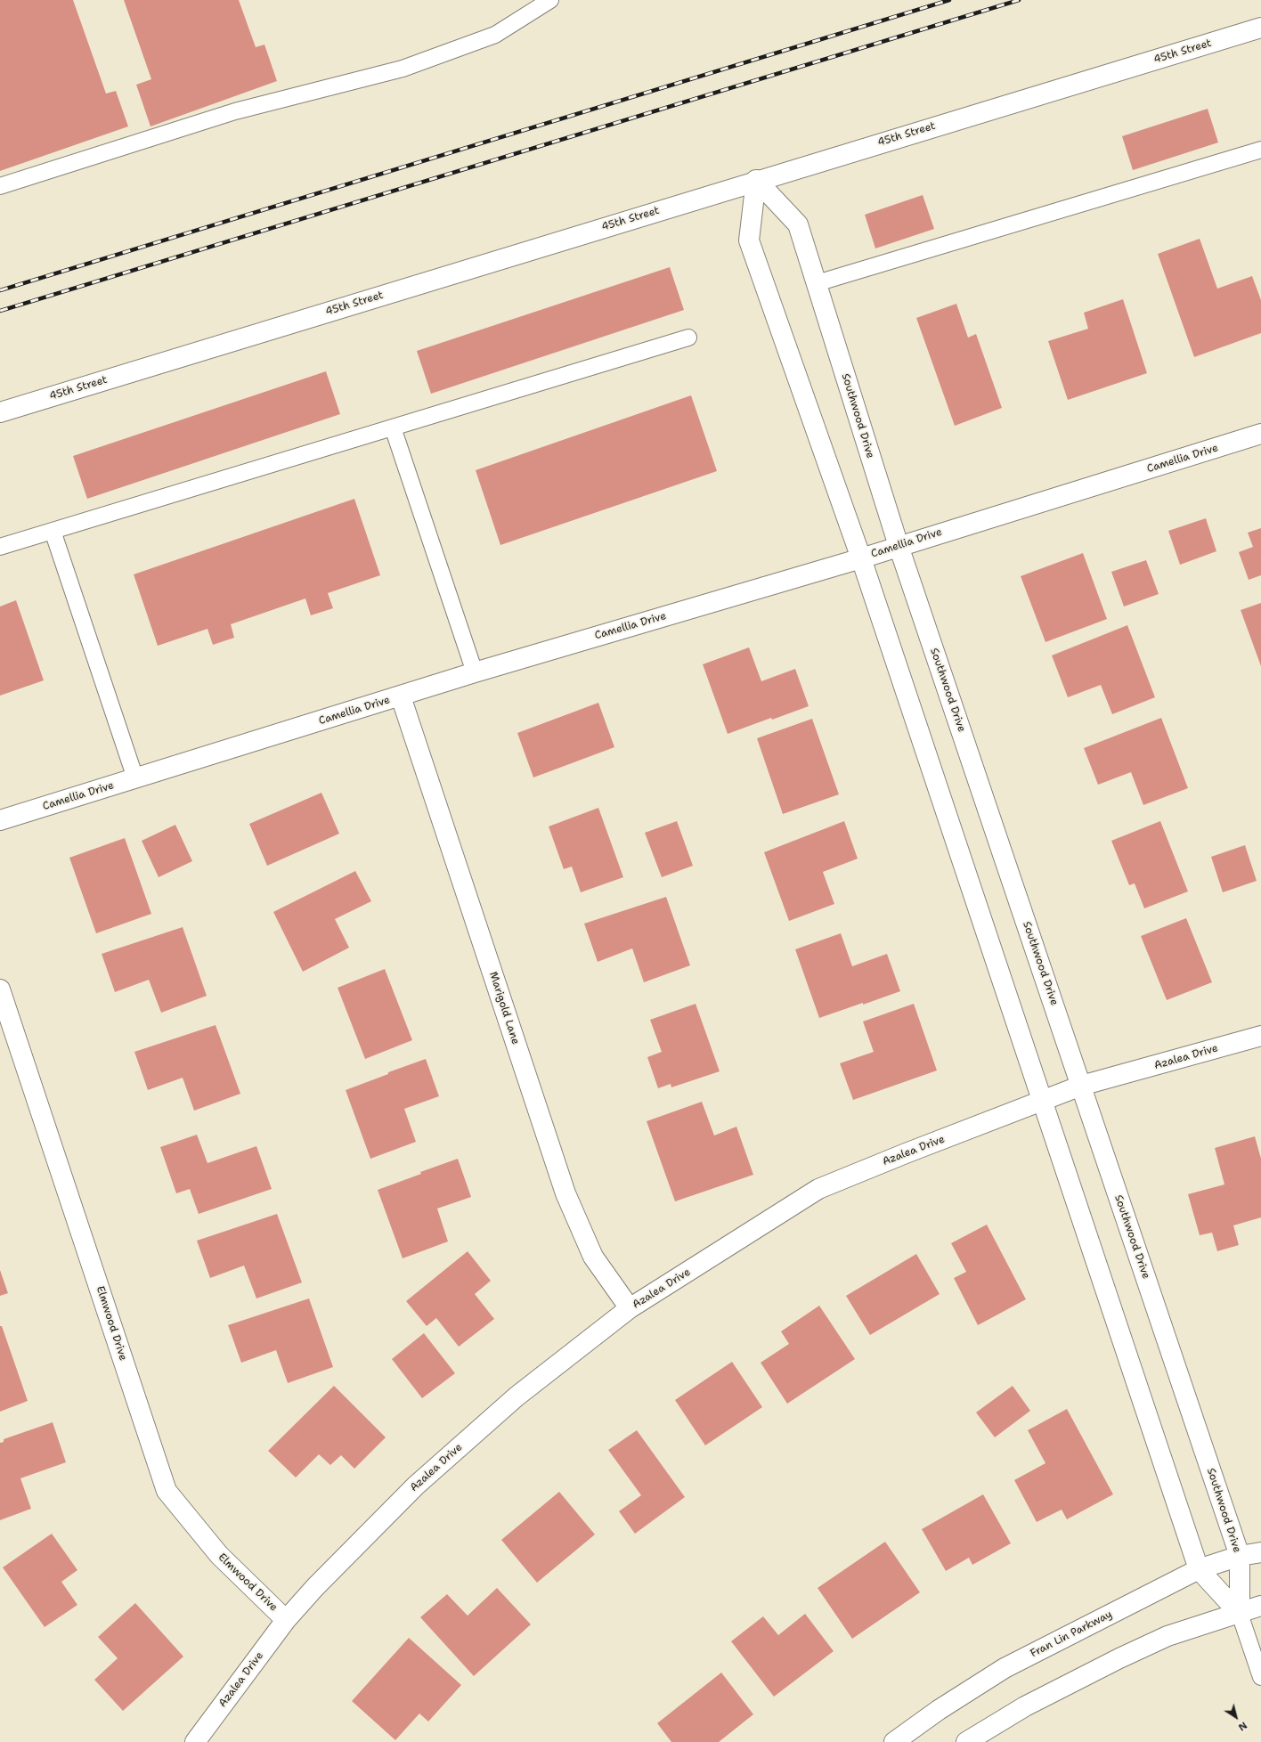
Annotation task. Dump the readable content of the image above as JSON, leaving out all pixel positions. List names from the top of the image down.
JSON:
{
  "streets": {
    "street": [
      "45th Street",
      "Southwood Drive",
      "Camellia Drive",
      "Marigold Lane",
      "Azalea Drive",
      "Elmwood Drive",
      "Fran Lin Parkway"
    ]
  },
  "crossings": [
    ["45th Street", "Southwood Drive"],
    ["Southwood Drive", "Camellia Drive"],
    ["Southwood Drive", "Azalea Drive"],
    ["Southwood Drive", "Fran Lin Parkway"],
    ["Camellia Drive", "Marigold Lane"],
    ["Marigold Lane", "Azalea Drive"],
    ["Azalea Drive", "Elmwood Drive"]
  ],
  "north": "bottom right"
}
